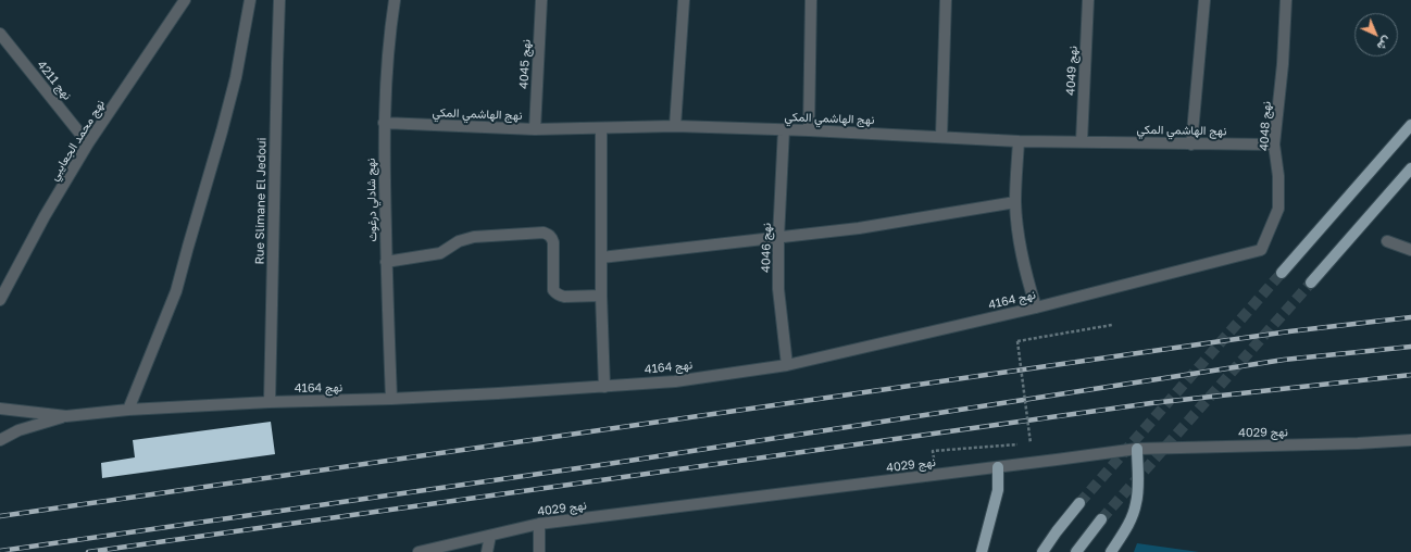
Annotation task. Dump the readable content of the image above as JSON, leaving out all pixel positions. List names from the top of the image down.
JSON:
{
  "streets": {
    "street": [
      "نهج 4045",
      "نهج 4049",
      "نهج 4211",
      "نهج الهاشمي المكي",
      "نهج 4048",
      "نهج محمد الجعايبي",
      "نهج شادلي درغوث",
      "Rue Slimane El Jedoui",
      "نهج 4046",
      "نهج 4164",
      "نهج 4029"
    ]
  },
  "crossings": [
    ["نهج 4045", "نهج الهاشمي المكي"],
    ["نهج 4049", "نهج الهاشمي المكي"],
    ["نهج 4211", "نهج محمد الجعايبي"],
    ["نهج الهاشمي المكي", "نهج 4048"],
    ["نهج الهاشمي المكي", "نهج شادلي درغوث"],
    ["نهج الهاشمي المكي", "نهج 4046"],
    ["نهج 4048", "نهج 4164"],
    ["نهج شادلي درغوث", "نهج 4164"],
    ["Rue Slimane El Jedoui", "نهج 4164"],
    ["نهج 4046", "نهج 4164"]
  ],
  "north": "bottom right"
}
